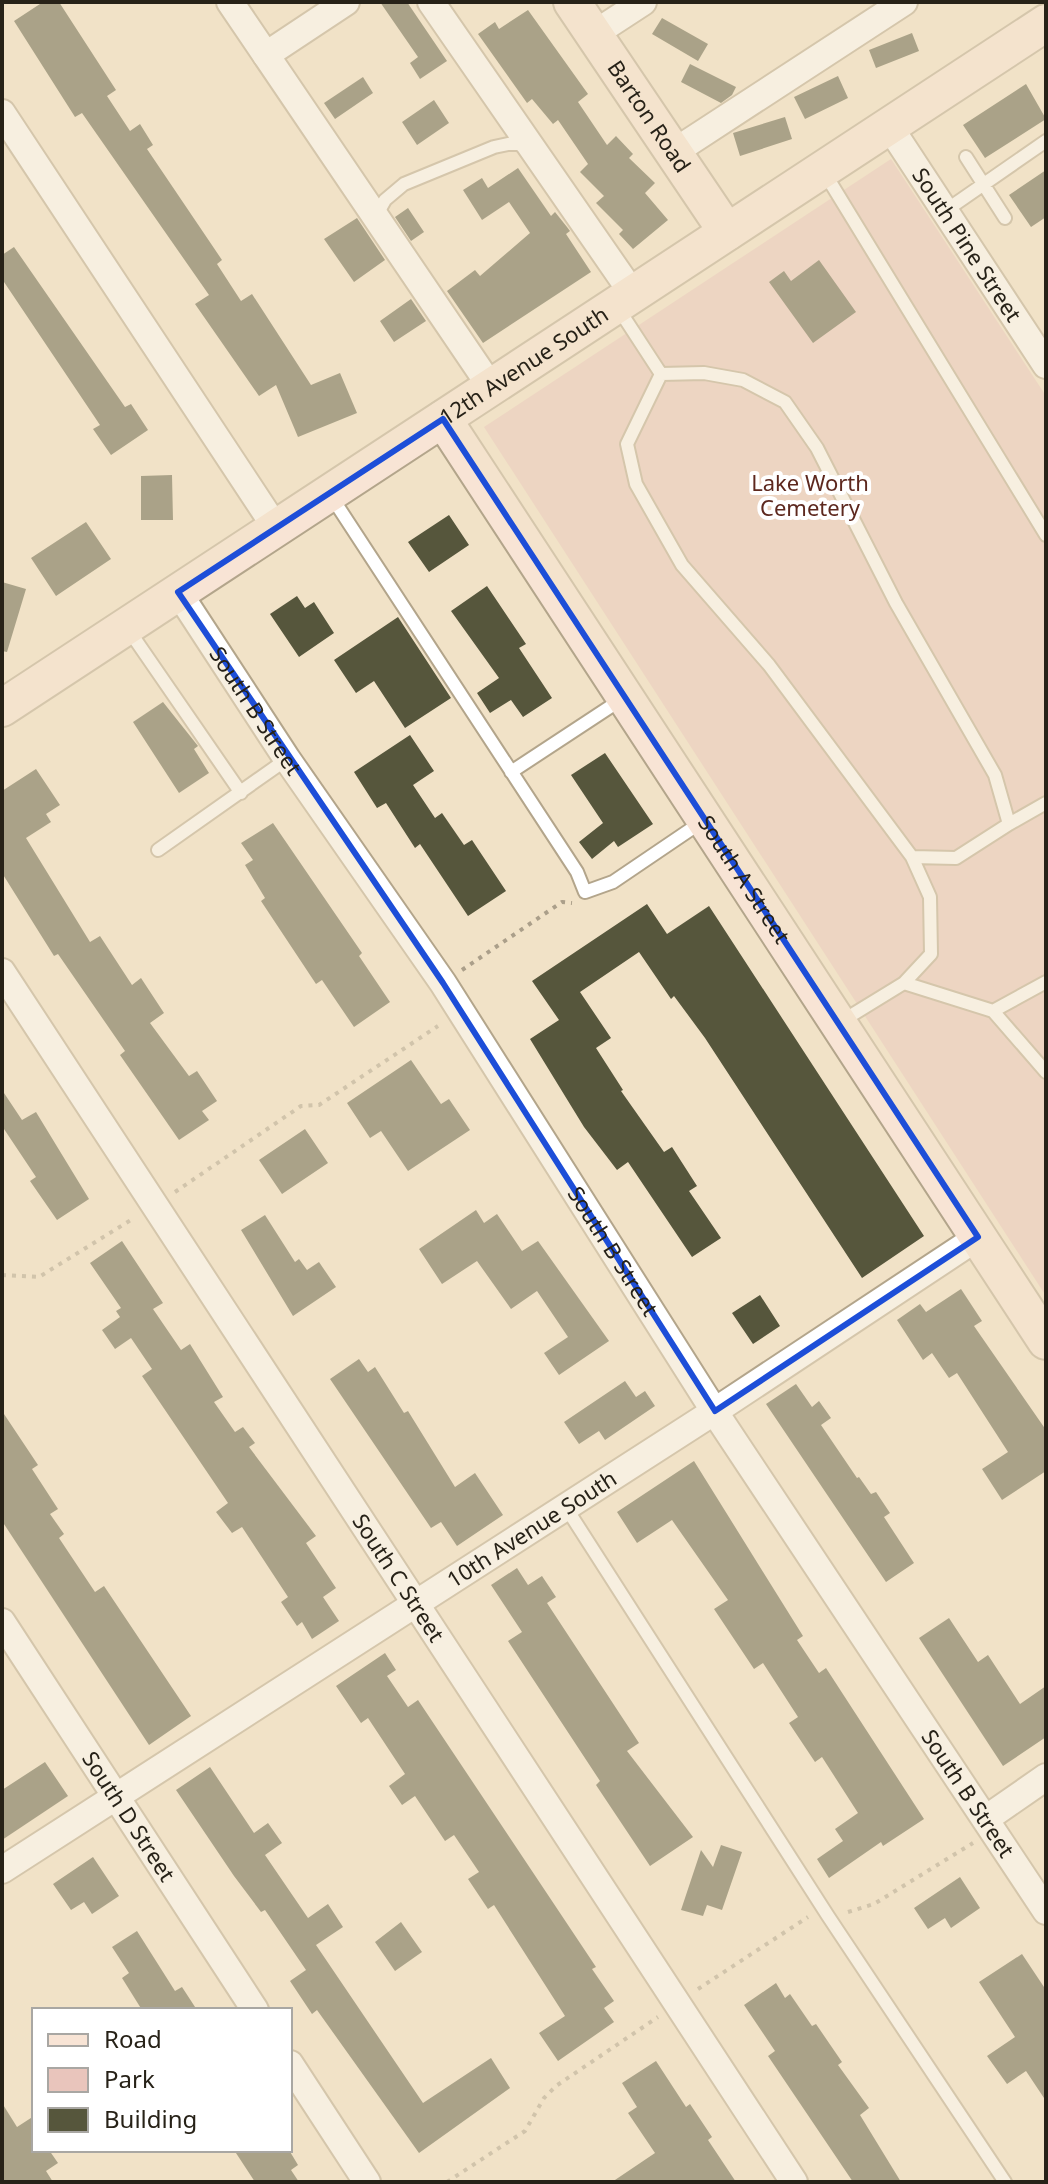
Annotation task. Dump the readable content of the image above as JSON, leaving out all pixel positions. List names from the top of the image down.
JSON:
{
  "streets": {
    "street": [
      "Barton Road",
      "South Pine Street",
      "12th Avenue South",
      "South B Street",
      "South A Street",
      "10th Avenue South",
      "South C Street",
      "South D Street"
    ]
  },
  "crossings": [
    ["Barton Road", "12th Avenue South"],
    ["South Pine Street", "12th Avenue South"],
    ["12th Avenue South", "South B Street"],
    ["12th Avenue South", "South A Street"],
    ["South B Street", "10th Avenue South"],
    ["South A Street", "10th Avenue South"],
    ["10th Avenue South", "South C Street"],
    ["10th Avenue South", "South D Street"]
  ],
  "parks": ["Lake Worth Cemetery"],
  "legend": ["Road", "Park", "Building"]
}
